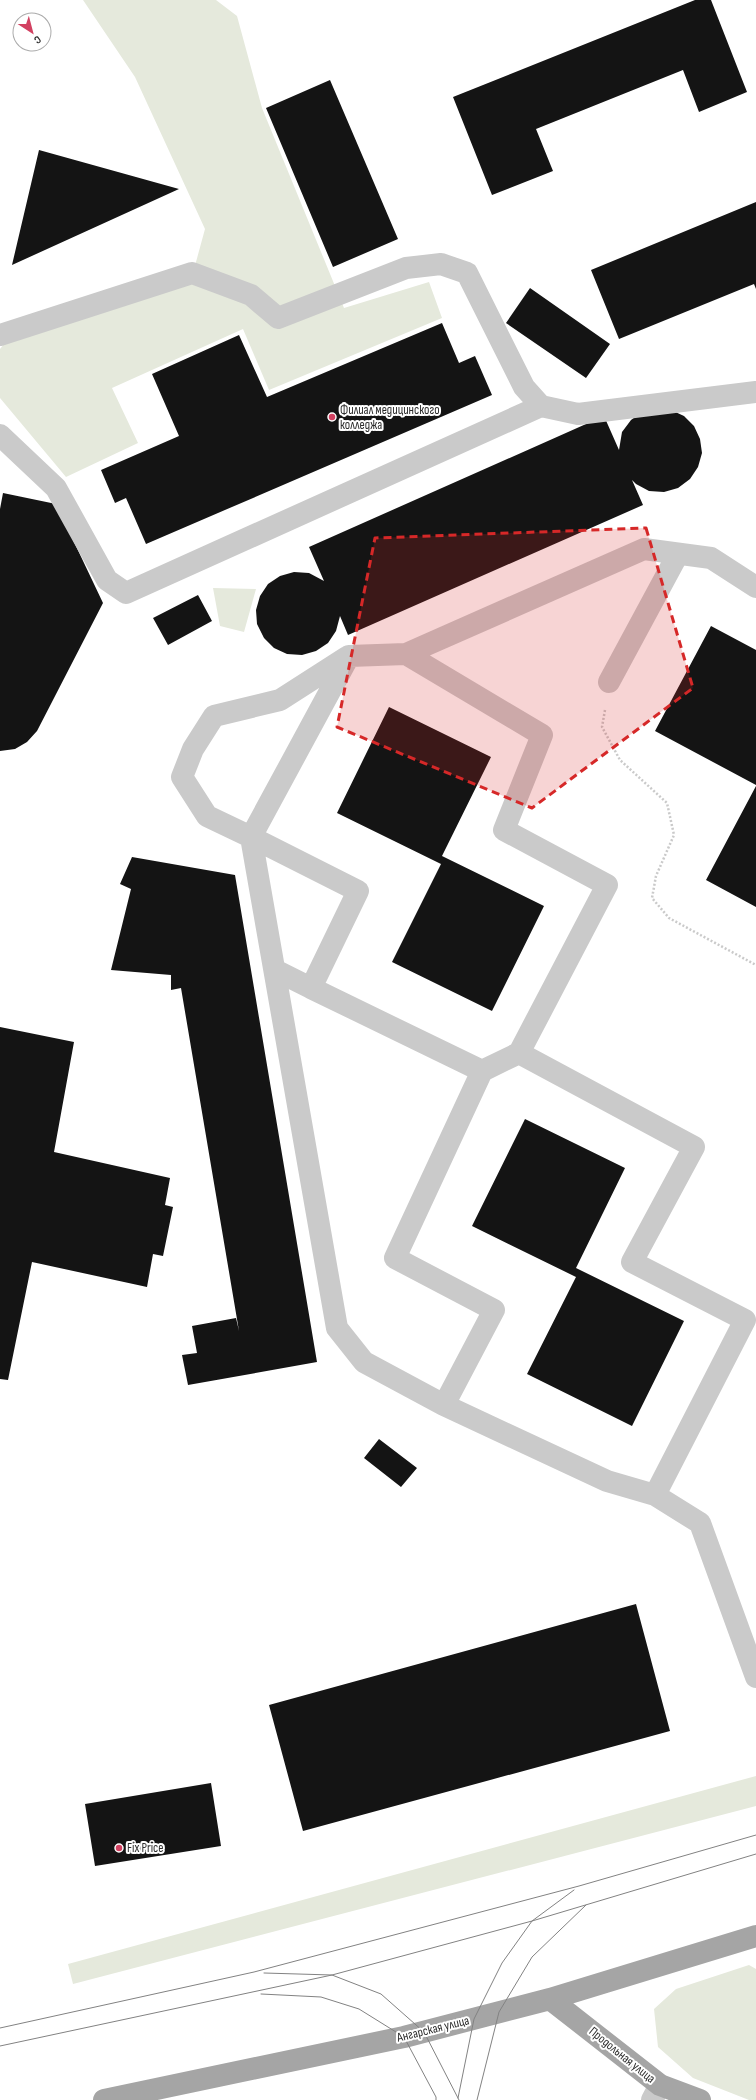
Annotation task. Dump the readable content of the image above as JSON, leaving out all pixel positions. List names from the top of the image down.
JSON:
{
  "streets": {
    "main road": ["Ангарская улица", "Продольная улица"]
  },
  "crossings": [
    ["Ангарская улица", "Продольная улица"]
  ],
  "places": ["Филиал медицинского колледжа", "Fix Price"],
  "north": "bottom right"
}
